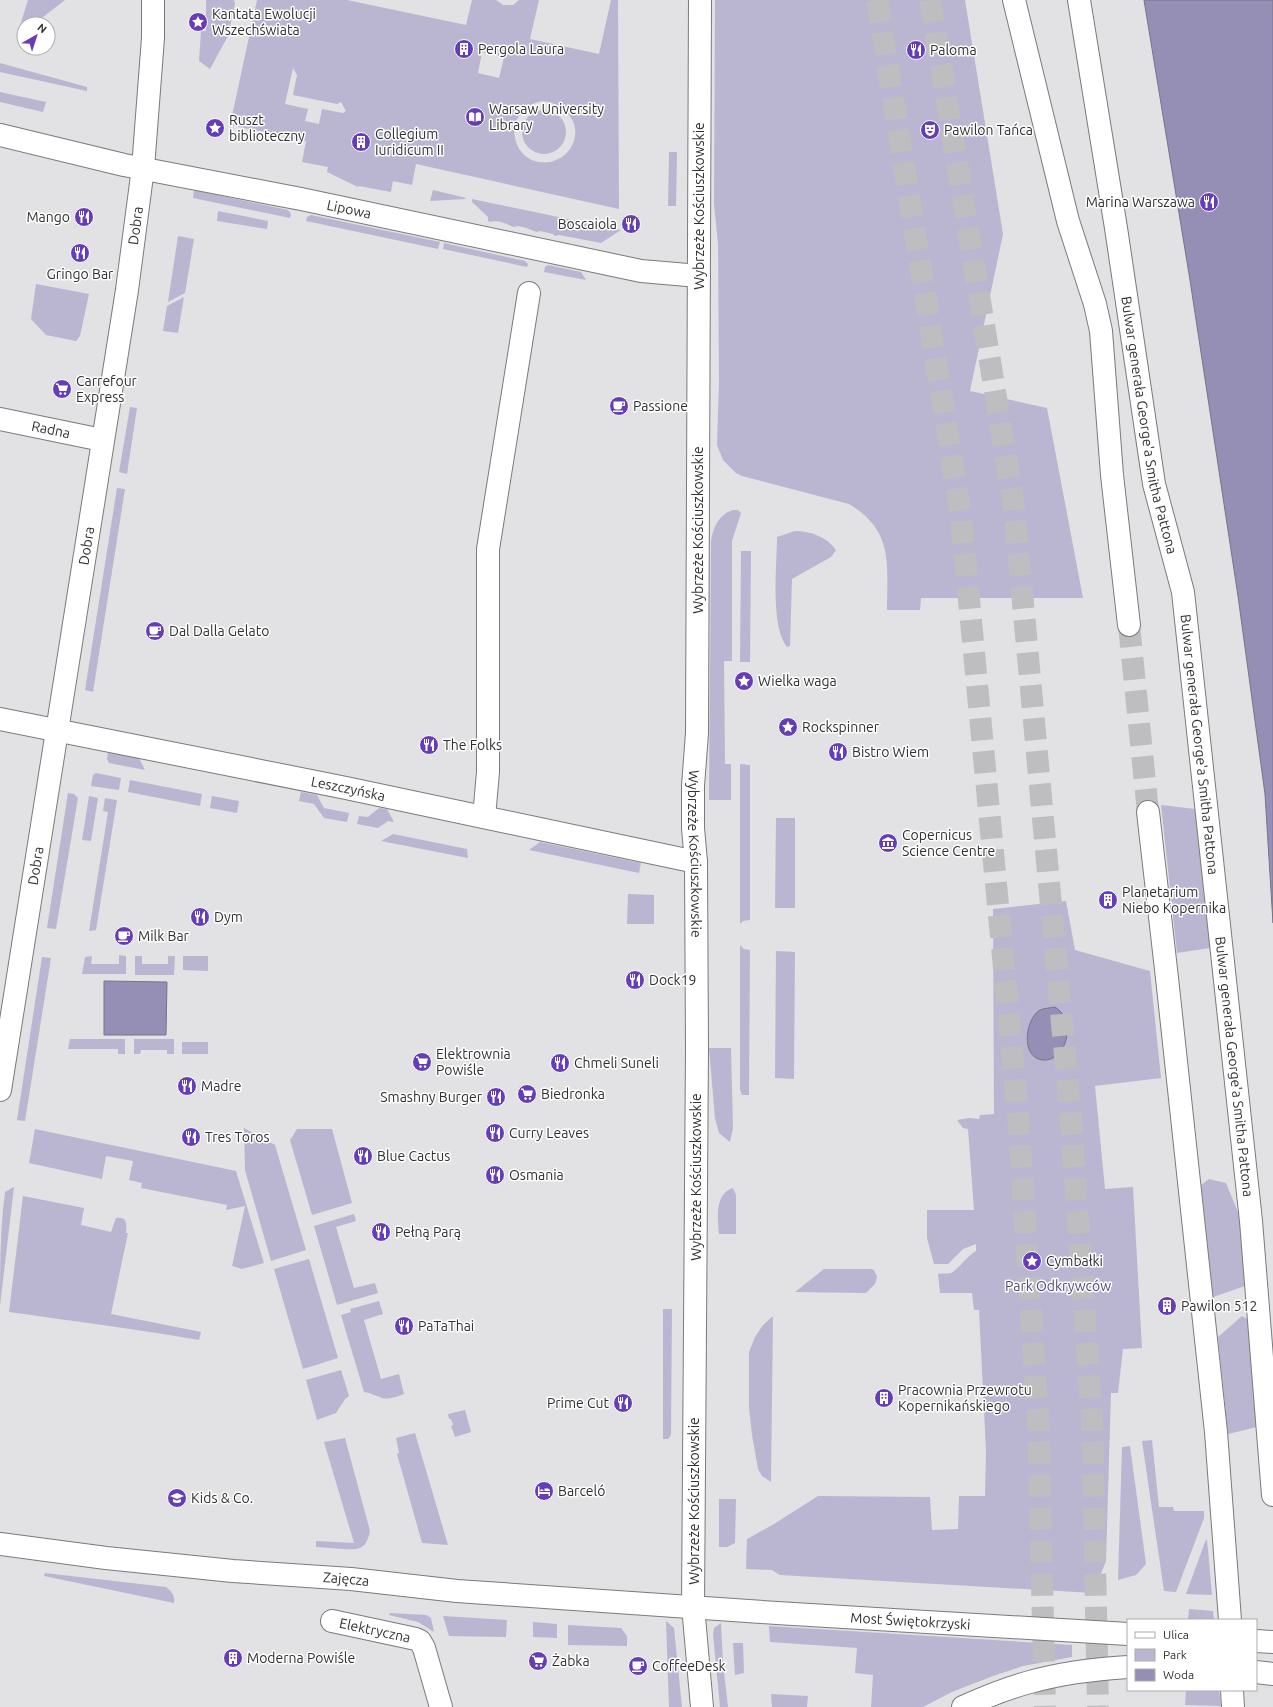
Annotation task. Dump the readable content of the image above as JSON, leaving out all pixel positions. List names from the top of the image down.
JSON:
{
  "streets": {
    "street": [
      "Wybrzeże Kościuszkowskie",
      "Lipowa",
      "Dobra",
      "Bulwar generała George'a Smitha Pattona",
      "Radna",
      "Leszczyńska",
      "Zajęcza",
      "Most Świętokrzyski",
      "Elektryczna"
    ]
  },
  "crossings": [
    ["Wybrzeże Kościuszkowskie", "Lipowa"],
    ["Wybrzeże Kościuszkowskie", "Leszczyńska"],
    ["Wybrzeże Kościuszkowskie", "Zajęcza"],
    ["Wybrzeże Kościuszkowskie", "Most Świętokrzyski"],
    ["Lipowa", "Dobra"],
    ["Dobra", "Radna"],
    ["Dobra", "Leszczyńska"],
    ["Zajęcza", "Most Świętokrzyski"]
  ],
  "parks": ["Park Odkrywców"],
  "places": {
    "place": [
      "Kantata Ewolucji Wszechświata",
      "Ruszt biblioteczny",
      "Wielka waga",
      "Rockspinner",
      "Cymbałki"
    ],
    "building": [
      "Pergola Laura",
      "Collegium Iuridicum II",
      "Planetarium Niebo Kopernika",
      "Pawilon 512",
      "Pracownia Przewrotu Kopernikańskiego",
      "Moderna Powiśle"
    ],
    "restaurant": [
      "Paloma",
      "Marina Warszawa",
      "Mango",
      "Boscaiola",
      "Gringo Bar",
      "The Folks",
      "Bistro Wiem",
      "Dym",
      "Dock19",
      "Chmeli Suneli",
      "Madre",
      "Smashny Burger",
      "Curry Leaves",
      "Tres Toros",
      "Blue Cactus",
      "Osmania",
      "Pełną Parą",
      "PaTaThai",
      "Prime Cut"
    ],
    "library": ["Warsaw University Library"],
    "theatre": ["Pawilon Tańca"],
    "supermarket": [
      "Carrefour Express",
      "Elektrownia Powiśle",
      "Biedronka",
      "Żabka"
    ],
    "cafe": [
      "Passione",
      "Dal Dalla Gelato",
      "Milk Bar",
      "CoffeeDesk"
    ],
    "museum": ["Copernicus Science Centre"],
    "hotel": ["Barceló"],
    "school or university": ["Kids & Co."]
  },
  "legend": ["Ulica", "Park", "Woda"],
  "north": "top right"
}
